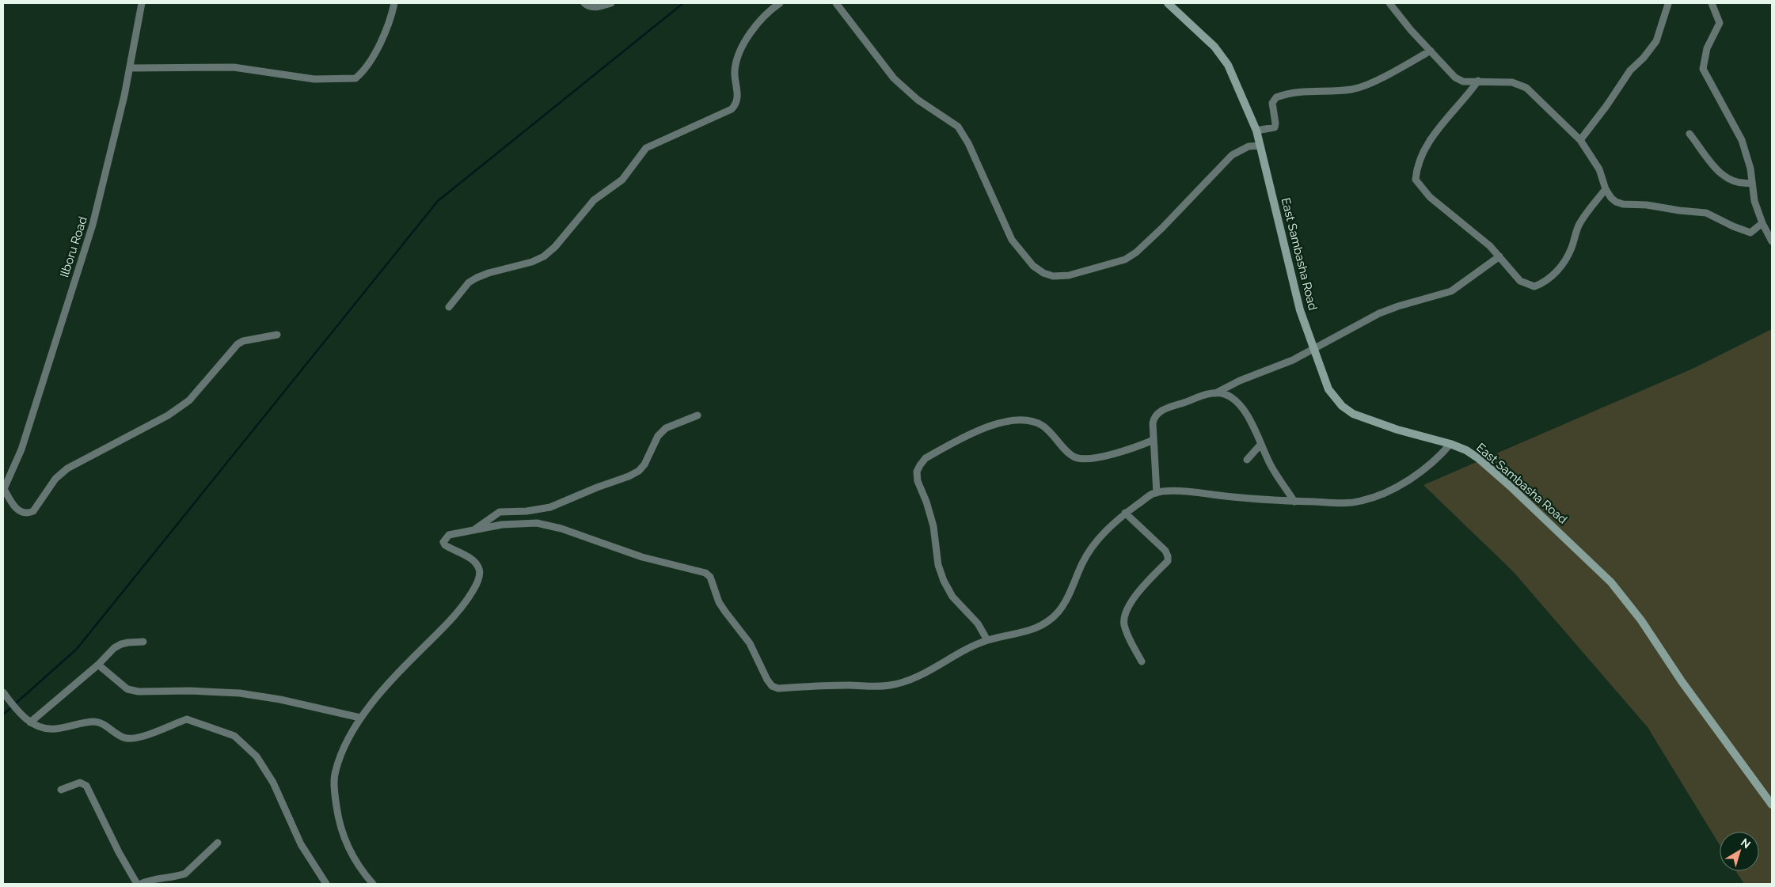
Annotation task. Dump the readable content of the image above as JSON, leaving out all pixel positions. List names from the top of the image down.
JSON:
{
  "streets": {
    "street": ["Ilboru Road", "East Sambasha Road"]
  },
  "north": "top right"
}
